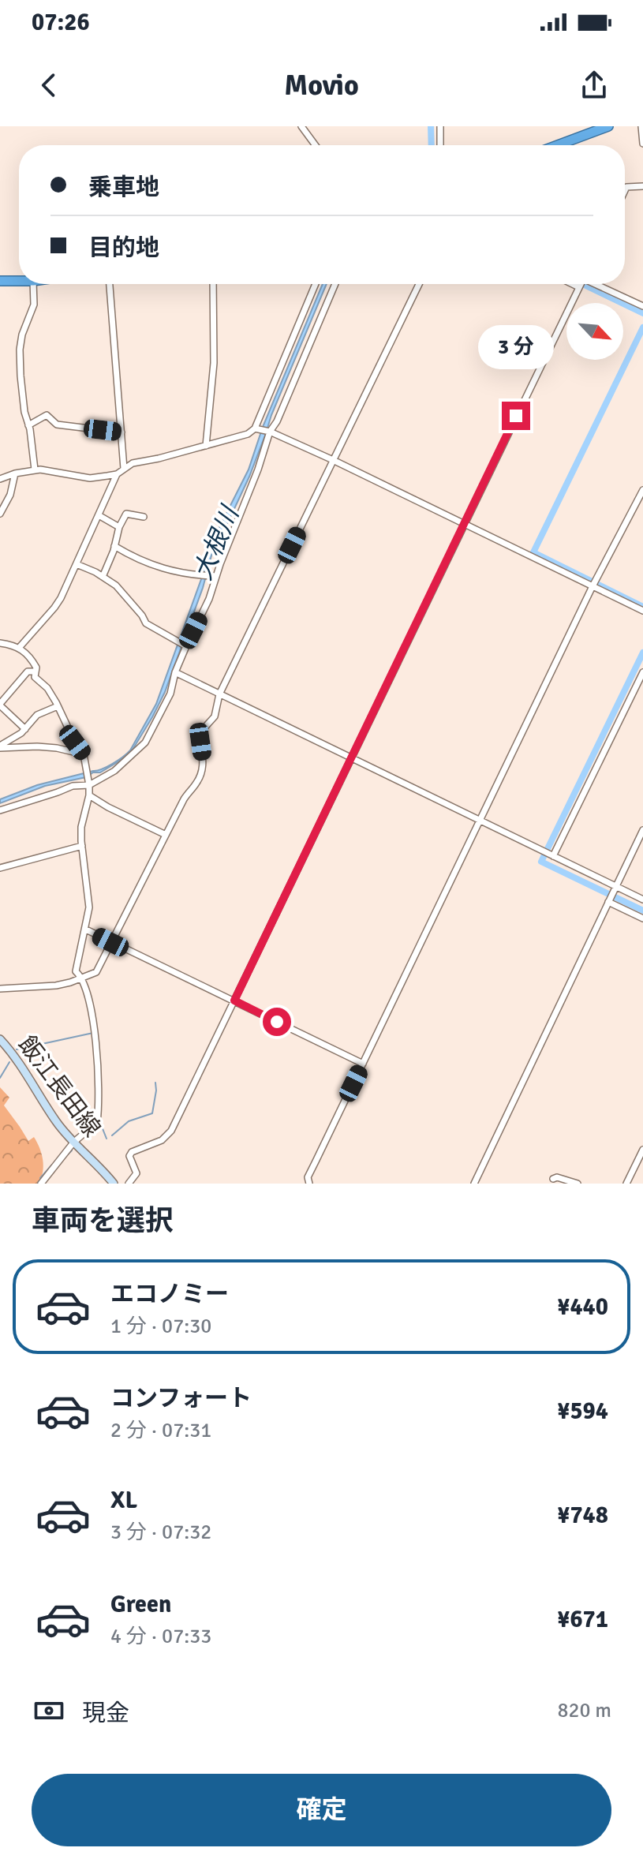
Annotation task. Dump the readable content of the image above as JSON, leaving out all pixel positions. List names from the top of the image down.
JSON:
{
  "streets": {
    "main road": ["飯江長田線"]
  },
  "water": ["大根川"],
  "north": "bottom right",
  "page": {
    "status": "07:26",
    "header": "Movio",
    "banner": ["乗車地", "目的地"],
    "bubble": "3 分",
    "heading": "車両を選択",
    "list": [
      {
        "name": "エコノミー",
        "note": "1 分 · 07:30",
        "value": "¥440"
      },
      {
        "name": "コンフォート",
        "note": "2 分 · 07:31",
        "value": "¥594"
      },
      {
        "name": "XL",
        "note": "3 分 · 07:32",
        "value": "¥748"
      },
      {
        "name": "Green",
        "note": "4 分 · 07:33",
        "value": "¥671"
      }
    ],
    "pay": ["現金", "820 m"],
    "buttons": "確定"
  }
}
